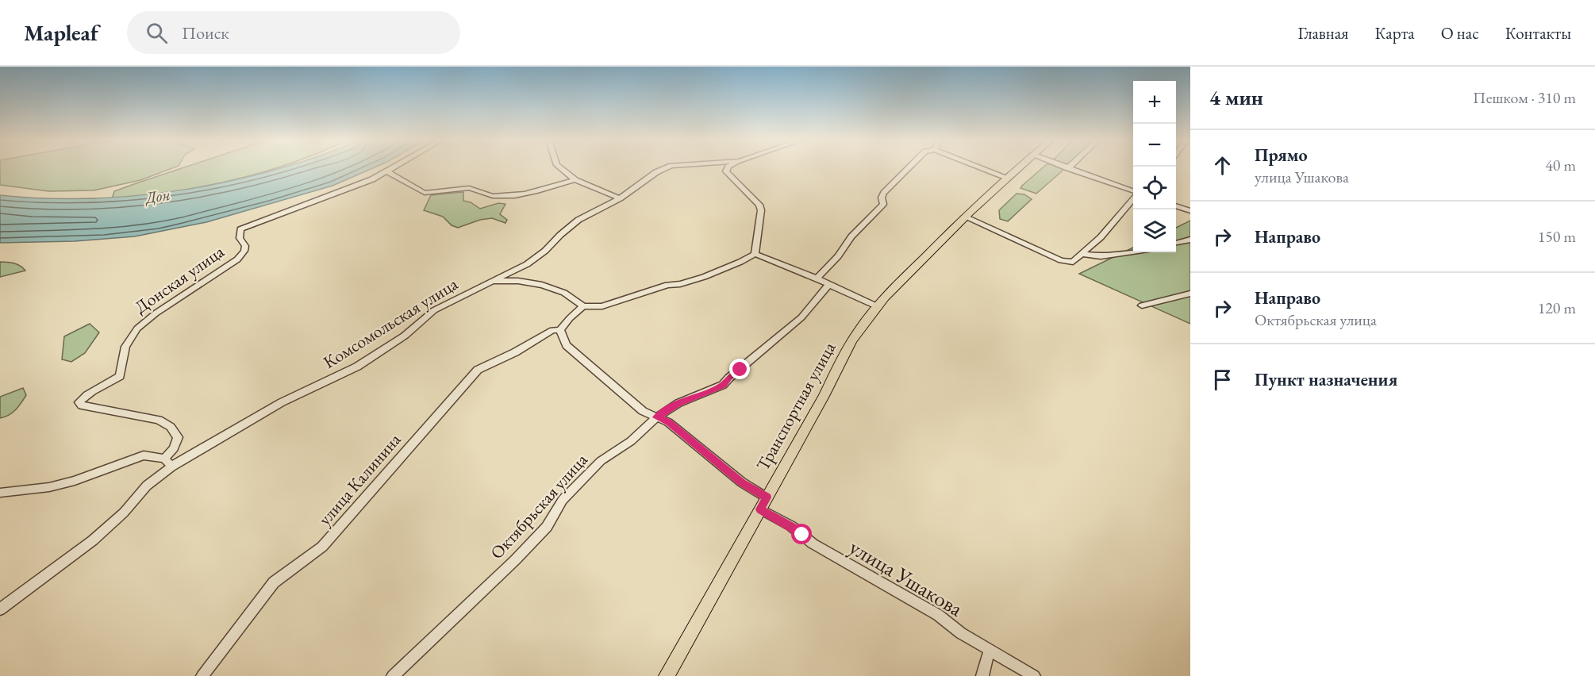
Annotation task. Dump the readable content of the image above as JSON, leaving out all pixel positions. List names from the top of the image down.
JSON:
{
  "streets": {
    "main road": ["Транспортная улица"],
    "street": [
      "Донская улица",
      "Комсомольская улица",
      "улица Калинина",
      "Октябрьская улица",
      "улица Ушакова"
    ]
  },
  "crossings": [
    ["Транспортная улица", "улица Ушакова"]
  ],
  "water": ["Дон"],
  "page": {
    "header": "Mapleaf",
    "search": "Поиск",
    "nav": [
      "Главная",
      "Карта",
      "О нас",
      "Контакты"
    ],
    "heading": ["4 мин", "Пешком · 310 m"],
    "map_buttons": ["+", "−"],
    "list": [
      ["Прямо", "улица Ушакова", "40 m"],
      ["Направо", "150 m"],
      ["Направо", "Октябрьская улица", "120 m"],
      "Пункт назначения"
    ]
  }
}
